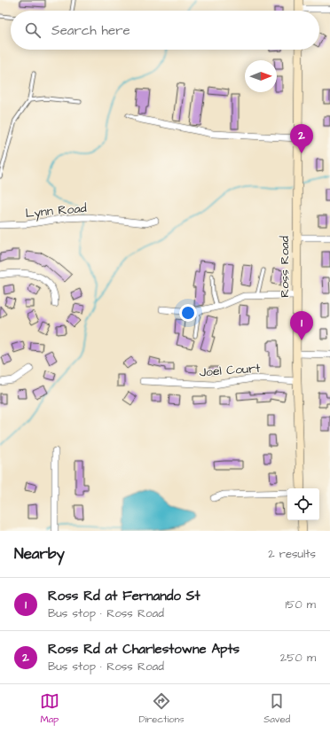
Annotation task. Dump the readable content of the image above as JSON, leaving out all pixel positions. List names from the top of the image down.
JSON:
{
  "streets": {
    "street": ["Lynn Road", "Ross Road", "Joel Court"]
  },
  "crossings": [
    ["Ross Road", "Joel Court"]
  ],
  "north": "right",
  "page": {
    "search": "Search here",
    "pins": ["2", "1"],
    "heading": ["Nearby", "2 results"],
    "list": [
      {
        "mark": "1",
        "name": "Ross Rd at Fernando St",
        "note": "Bus stop · Ross Road",
        "value": "150 m"
      },
      {
        "mark": "2",
        "name": "Ross Rd at Charlestowne Apts",
        "note": "Bus stop · Ross Road",
        "value": "250 m"
      }
    ],
    "nav": ["Map", "Directions", "Saved"]
  }
}
